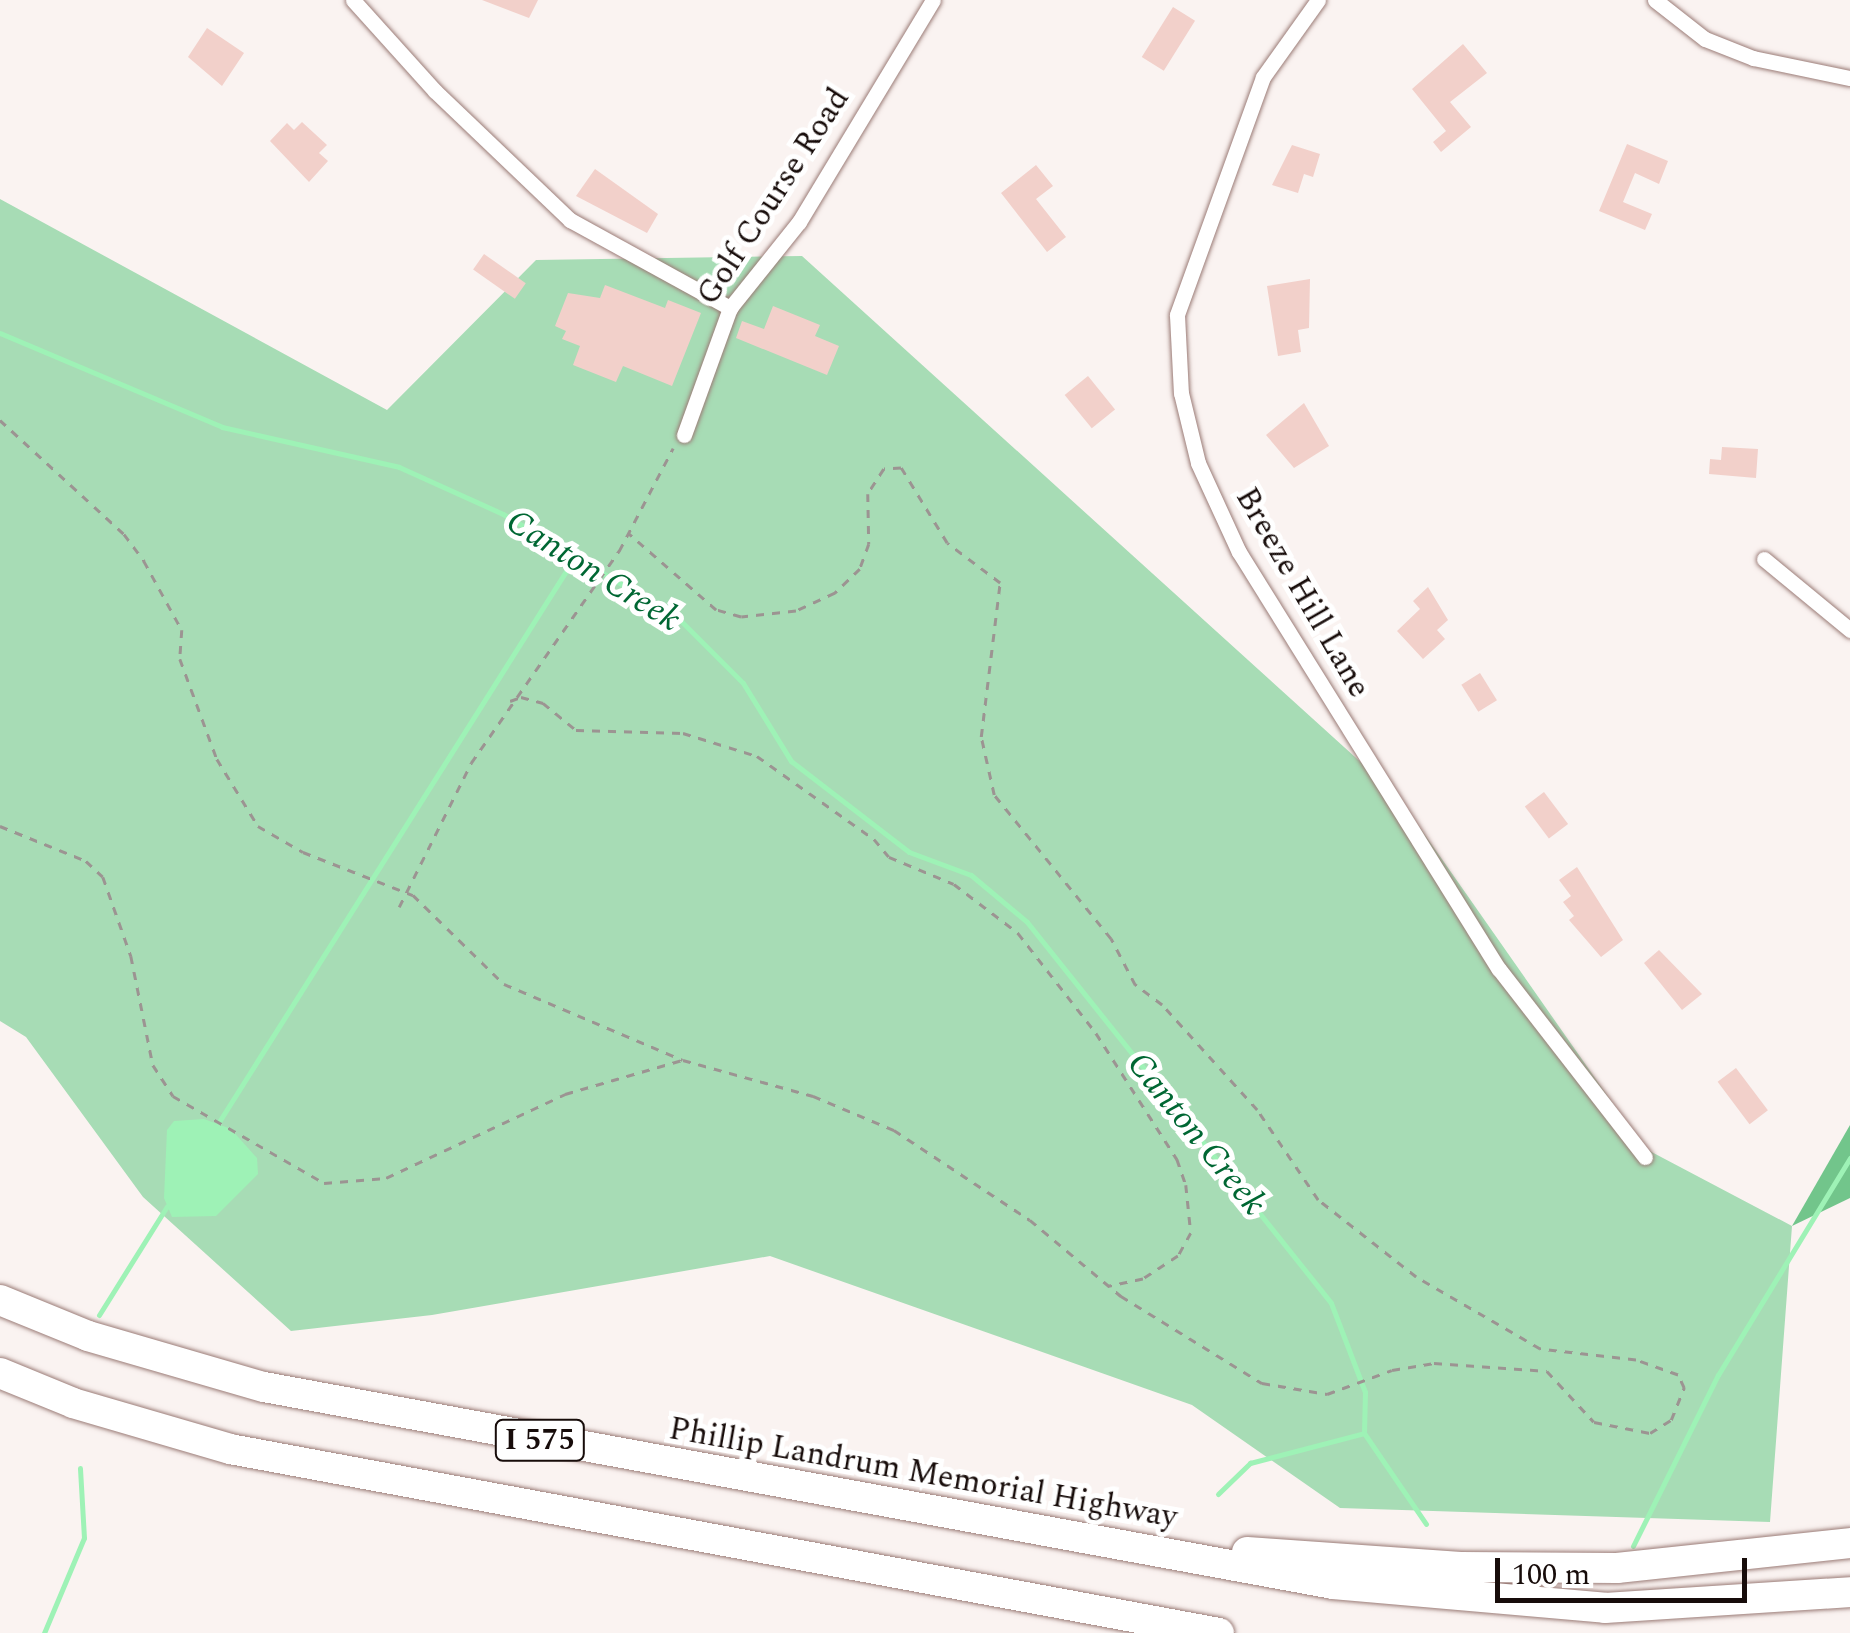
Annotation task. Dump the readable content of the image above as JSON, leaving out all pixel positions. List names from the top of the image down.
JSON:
{
  "streets": {
    "highway": ["I 575", "Phillip Landrum Memorial Highway"],
    "street": ["Golf Course Road", "Breeze Hill Lane"]
  },
  "water": ["Canton Creek"],
  "scale_bar": "100 m"
}
